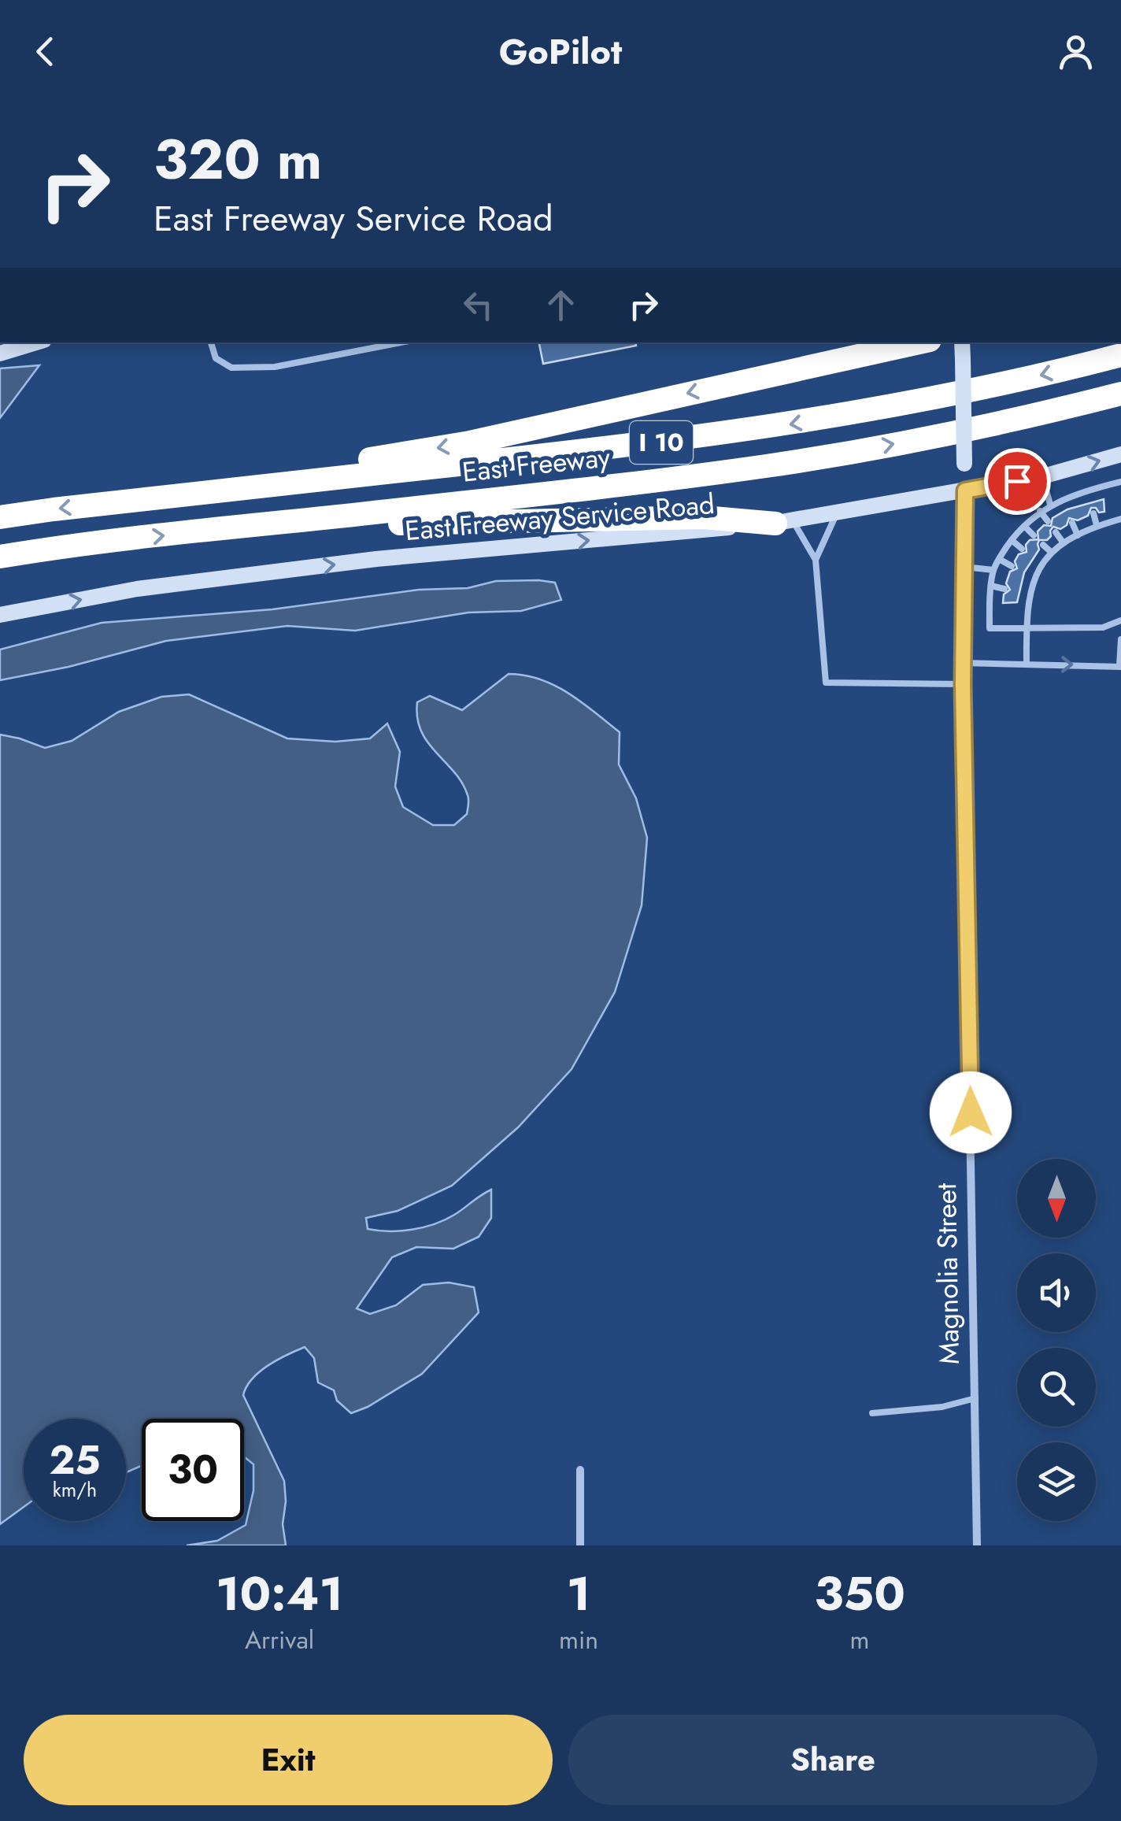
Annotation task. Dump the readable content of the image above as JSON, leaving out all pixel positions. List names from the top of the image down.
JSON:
{
  "streets": {
    "highway": ["I 10", "East Freeway"],
    "main road": ["East Freeway Service Road", "Magnolia Street"]
  },
  "crossings": [
    ["East Freeway Service Road", "Magnolia Street"]
  ],
  "one_way": ["East Freeway Service Road"],
  "north": "bottom",
  "page": {
    "header": "GoPilot",
    "turn": ["320 m", "East Freeway Service Road"],
    "speed": "25 km/h",
    "limit": "30",
    "eta": [
      "10:41",
      "Arrival",
      "1",
      "min",
      "350",
      "m"
    ],
    "buttons": ["Exit", "Share"]
  }
}
